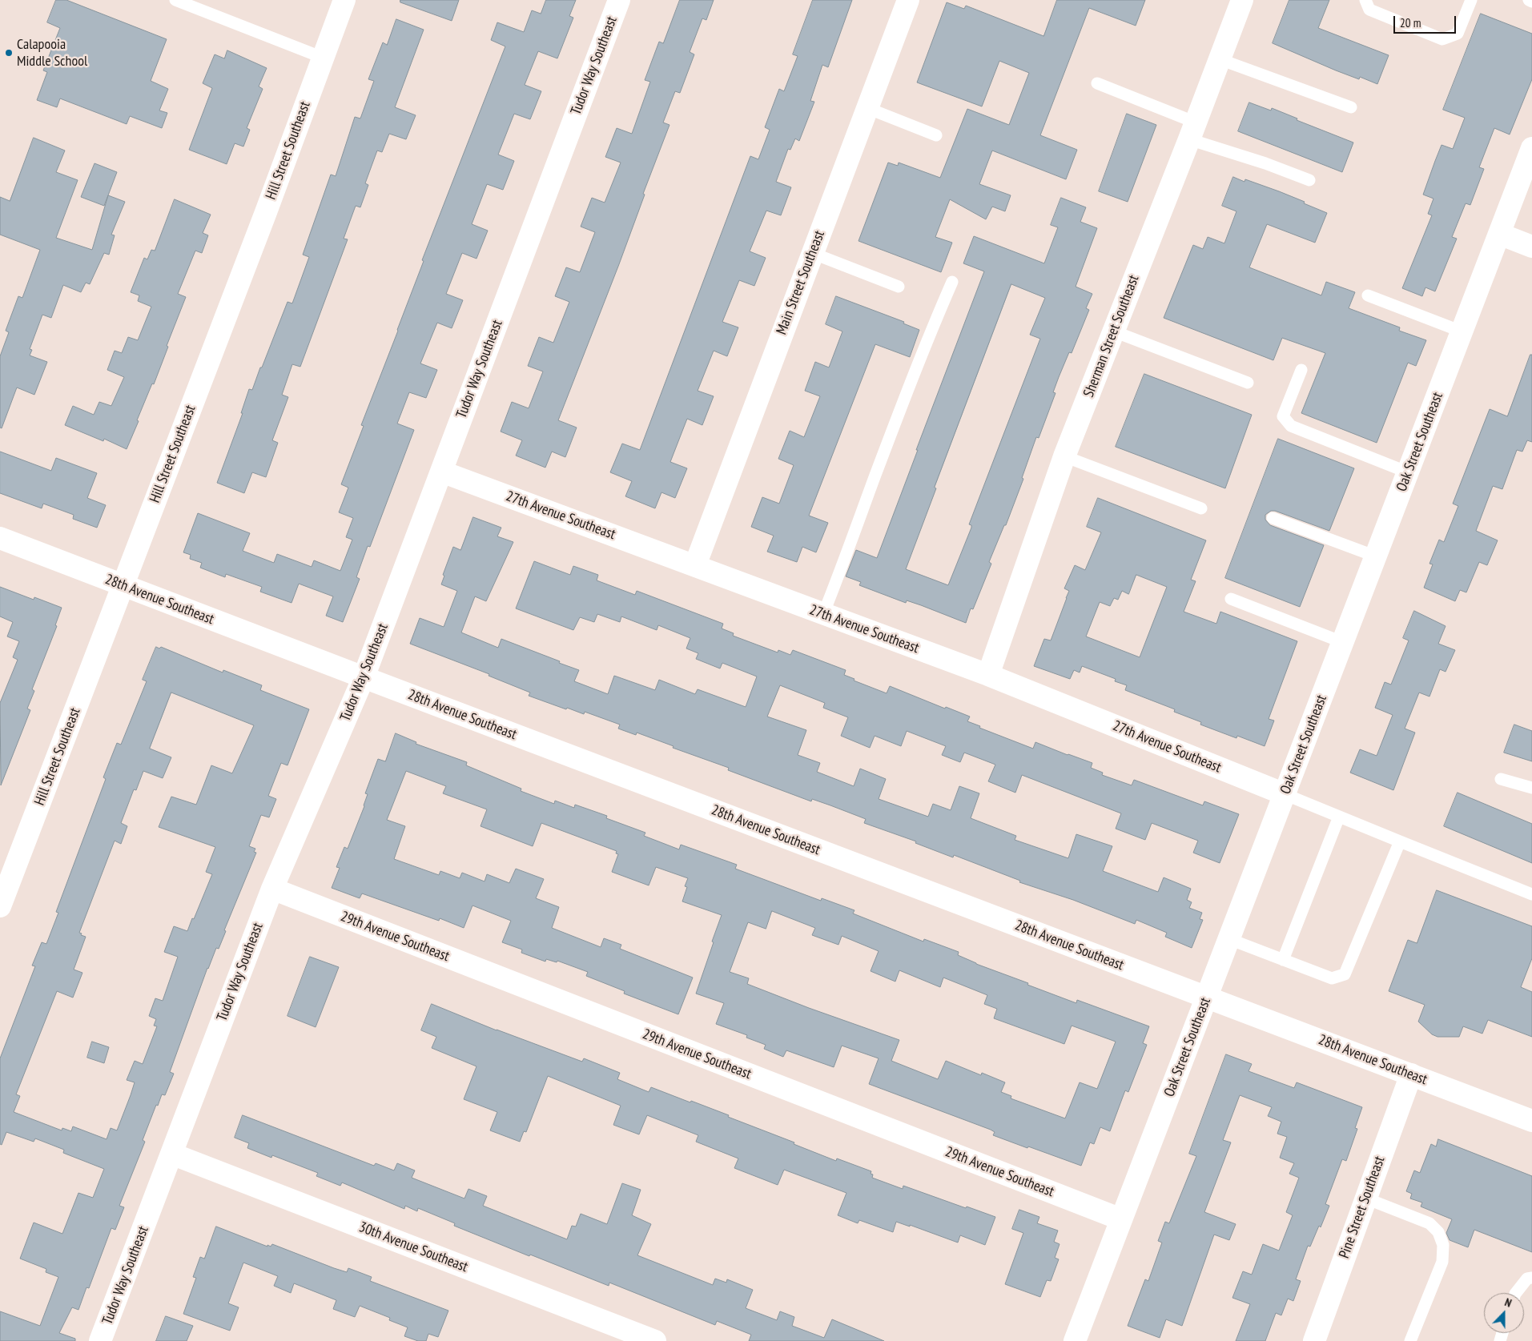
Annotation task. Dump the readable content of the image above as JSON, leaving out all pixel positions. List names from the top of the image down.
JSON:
{
  "streets": {
    "street": [
      "Tudor Way Southeast",
      "Hill Street Southeast",
      "Main Street Southeast",
      "Sherman Street Southeast",
      "Oak Street Southeast",
      "27th Avenue Southeast",
      "28th Avenue Southeast",
      "29th Avenue Southeast",
      "Pine Street Southeast",
      "30th Avenue Southeast"
    ]
  },
  "crossings": [
    ["Tudor Way Southeast", "27th Avenue Southeast"],
    ["Tudor Way Southeast", "28th Avenue Southeast"],
    ["Tudor Way Southeast", "29th Avenue Southeast"],
    ["Tudor Way Southeast", "30th Avenue Southeast"],
    ["Hill Street Southeast", "28th Avenue Southeast"],
    ["Main Street Southeast", "27th Avenue Southeast"],
    ["Sherman Street Southeast", "27th Avenue Southeast"],
    ["Oak Street Southeast", "27th Avenue Southeast"],
    ["Oak Street Southeast", "28th Avenue Southeast"],
    ["Oak Street Southeast", "29th Avenue Southeast"],
    ["28th Avenue Southeast", "Pine Street Southeast"]
  ],
  "places": ["Calapooia Middle School"],
  "scale_bar": "20 m",
  "north": "top"
}
